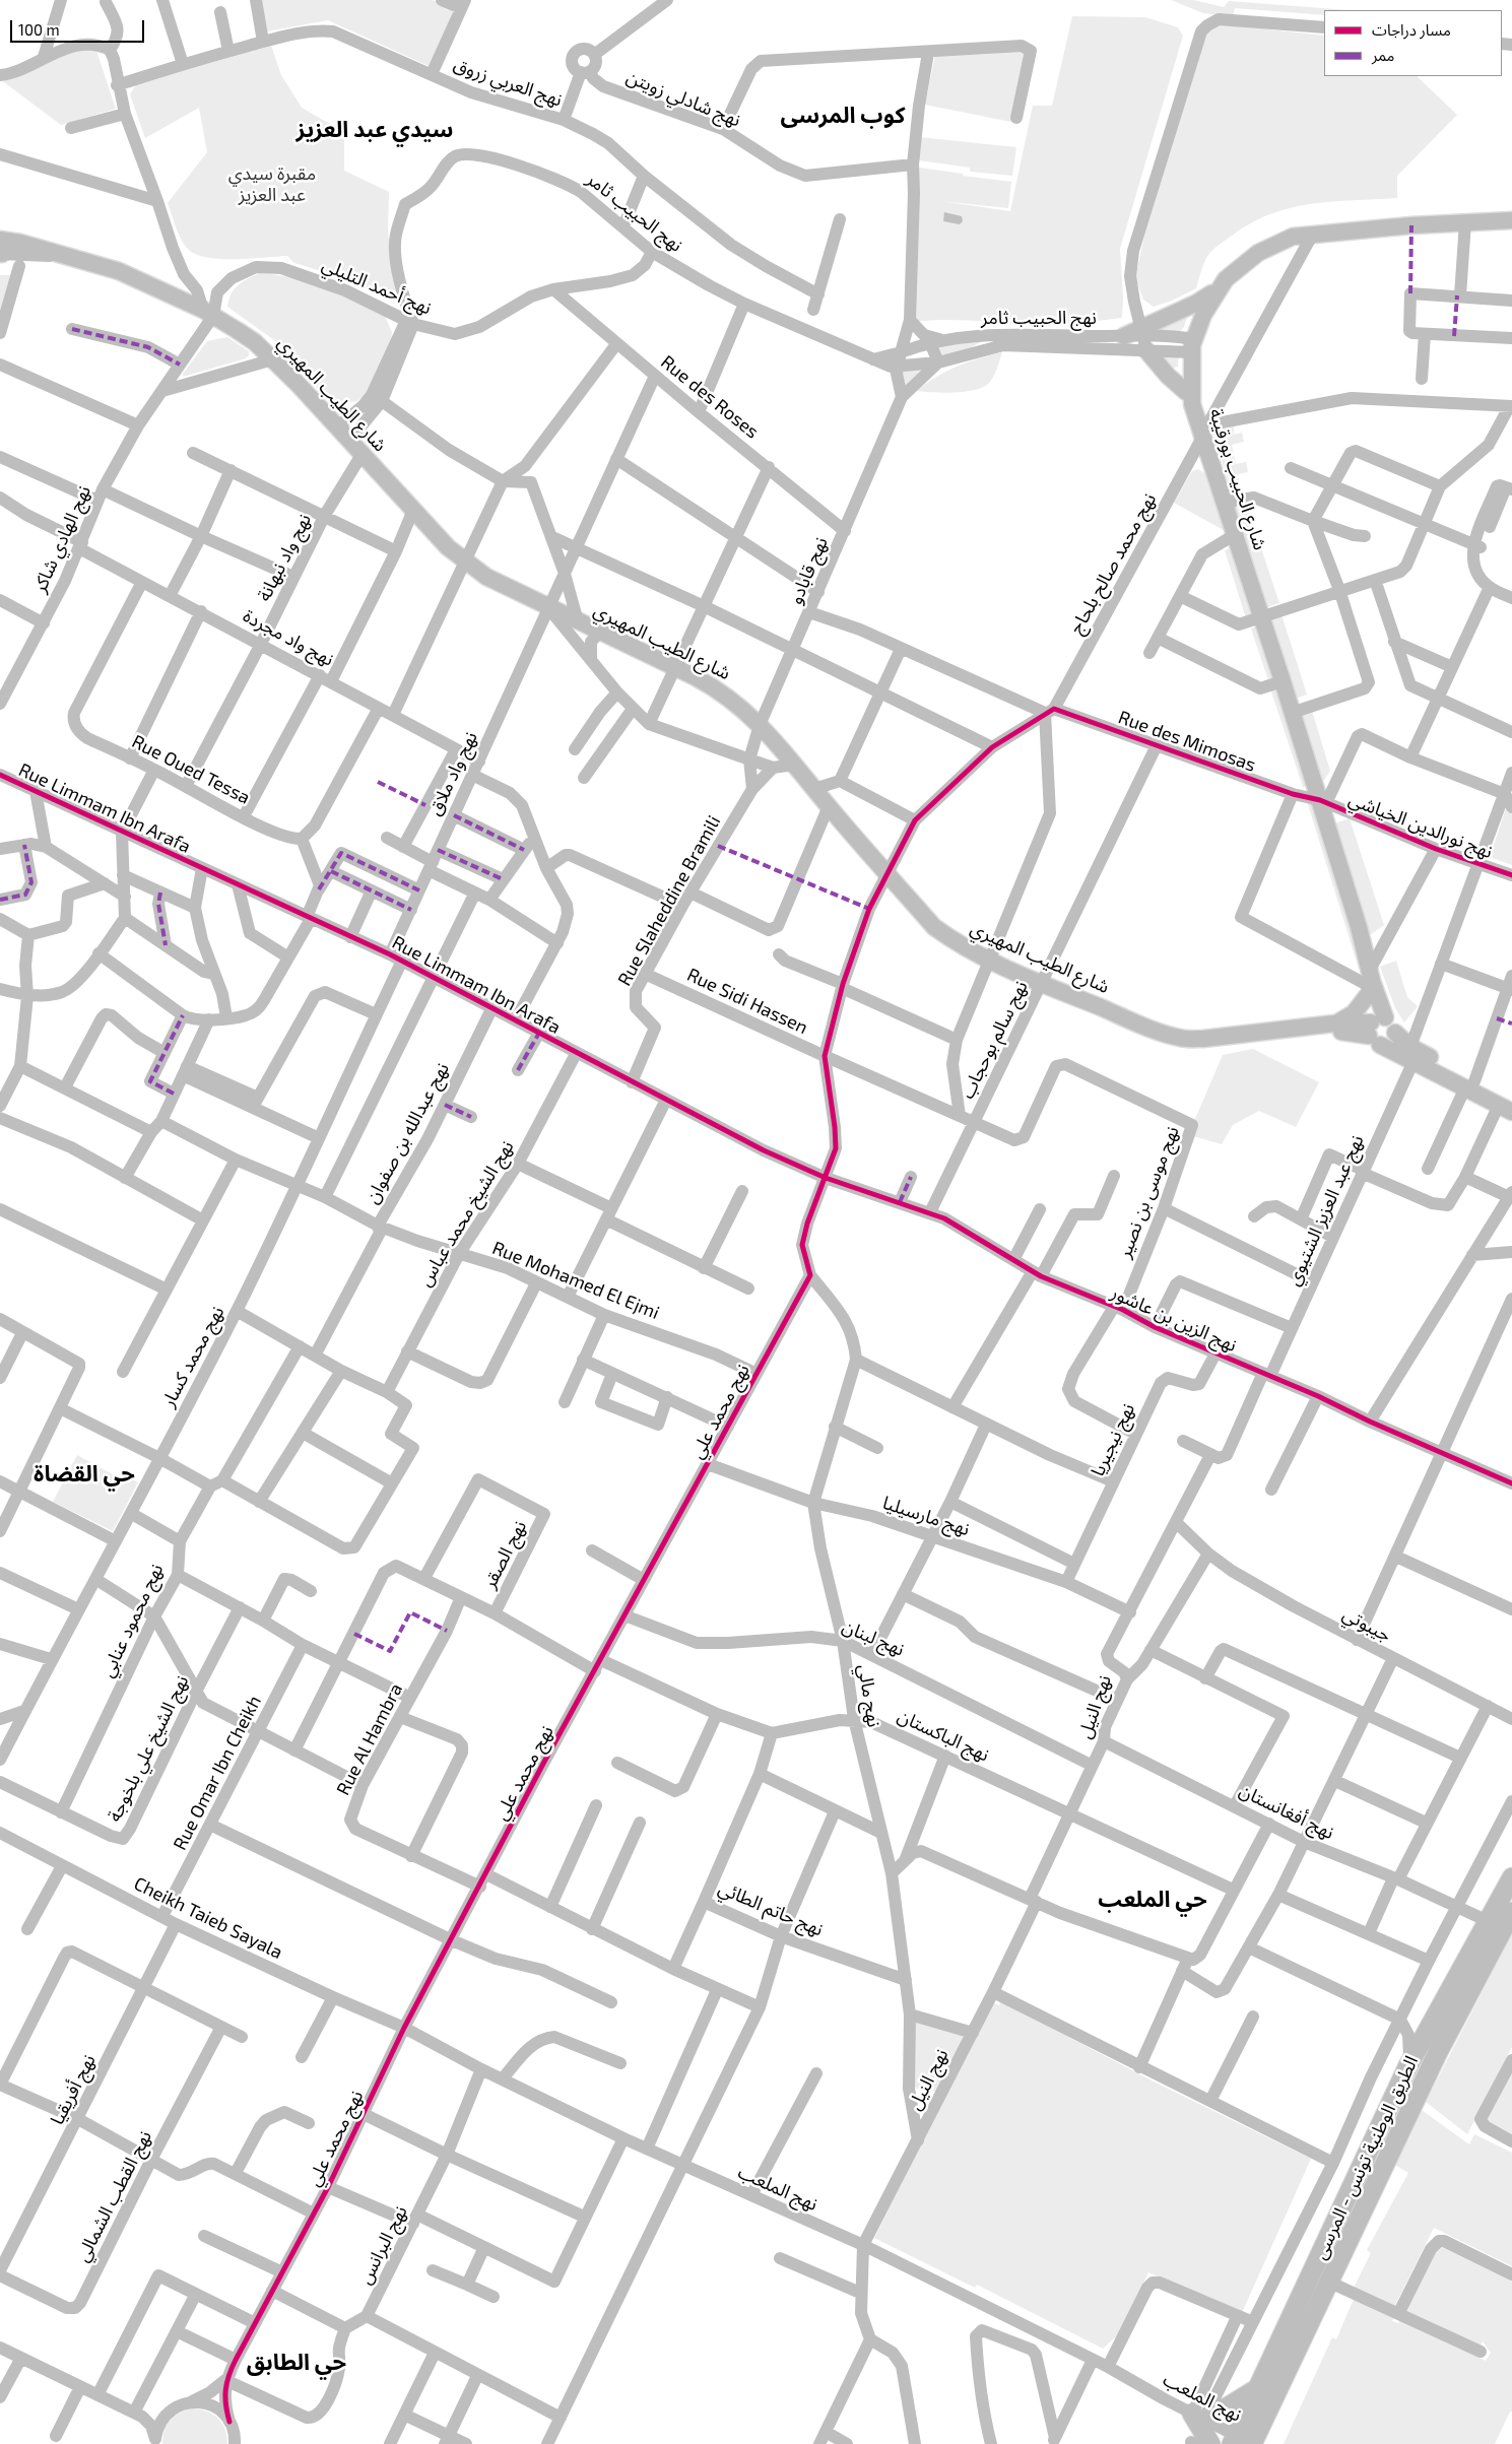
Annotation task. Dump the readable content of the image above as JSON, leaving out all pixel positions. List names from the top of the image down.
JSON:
{
  "streets": {
    "highway": ["الطريق الوطنية تونس - المرسى"],
    "main road": ["شارع الطيب المهيري", "شارع الحبيب بورقيبة"],
    "street": [
      "نهج العربي زروق",
      "نهج شادلي زويتن",
      "نهج الحبيب ثامر",
      "نهج أحمد التليلي",
      "Rue des Roses",
      "نهج الهادي شاكر",
      "نهج واد نبهانة",
      "نهج محمد صالح بلحاج",
      "نهج قابادو",
      "نهج واد مجردة",
      "Rue des Mimosas",
      "Rue Oued Tessa",
      "نهج واد ملاق",
      "Rue Limmam Ibn Arafa",
      "نهج نورالدين الخياشي",
      "Rue Slaheddine Bramili",
      "Rue Sidi Hassen",
      "نهج سالم بوحجاب",
      "نهج عبدالله بن صفوان",
      "نهج موسى بن نصير",
      "نهج عبد العزيز الشتيوي",
      "نهج الشيخ محمد عباس",
      "Rue Mohamed El Ejmi",
      "نهج الزين بن عاشور",
      "نهج محمد كسار",
      "نهج محمد علي",
      "نهج نيجيريا",
      "نهج مارسيليا",
      "نهج الصقر",
      "نهج محمود عنابي",
      "جيبوتي",
      "نهج لبنان",
      "نهج مالي",
      "نهج النيل",
      "نهج الباكستان",
      "Rue Al Hambra",
      "نهج الشيخ علي بلخوجة",
      "Rue Omar Ibn Cheikh",
      "نهج أفغانستان",
      "نهج حاتم الطائي",
      "Cheikh Taieb Sayala",
      "نهج أفريقيا",
      "نهج الملعب",
      "نهج القطب الشمالي",
      "نهج البرانس"
    ]
  },
  "crossings": [
    ["نهج الحبيب ثامر", "نهج أحمد التليلي"],
    ["نهج أحمد التليلي", "شارع الطيب المهيري"],
    ["نهج أحمد التليلي", "Rue des Roses"],
    ["نهج أحمد التليلي", "نهج الهادي شاكر"],
    ["شارع الطيب المهيري", "شارع الحبيب بورقيبة"],
    ["شارع الطيب المهيري", "نهج الهادي شاكر"],
    ["شارع الطيب المهيري", "نهج واد نبهانة"],
    ["شارع الطيب المهيري", "نهج قابادو"],
    ["شارع الطيب المهيري", "نهج واد ملاق"],
    ["شارع الطيب المهيري", "نهج سالم بوحجاب"],
    ["Rue des Roses", "نهج قابادو"],
    ["Rue des Roses", "نهج واد ملاق"],
    ["شارع الحبيب بورقيبة", "نهج محمد صالح بلحاج"],
    ["شارع الحبيب بورقيبة", "Rue des Mimosas"],
    ["شارع الحبيب بورقيبة", "نهج نورالدين الخياشي"],
    ["نهج الهادي شاكر", "نهج واد مجردة"],
    ["نهج واد نبهانة", "نهج واد مجردة"],
    ["نهج واد نبهانة", "Rue Oued Tessa"],
    ["نهج محمد صالح بلحاج", "Rue des Mimosas"],
    ["نهج قابادو", "Rue des Mimosas"],
    ["نهج واد مجردة", "Rue Oued Tessa"],
    ["نهج واد مجردة", "نهج واد ملاق"],
    ["Rue des Mimosas", "نهج نورالدين الخياشي"],
    ["Rue des Mimosas", "نهج سالم بوحجاب"],
    ["نهج واد ملاق", "Rue Limmam Ibn Arafa"],
    ["نهج واد ملاق", "نهج محمد كسار"],
    ["Rue Limmam Ibn Arafa", "Rue Slaheddine Bramili"],
    ["Rue Limmam Ibn Arafa", "نهج عبدالله بن صفوان"],
    ["Rue Limmam Ibn Arafa", "نهج الشيخ محمد عباس"],
    ["Rue Limmam Ibn Arafa", "نهج الزين بن عاشور"],
    ["Rue Limmam Ibn Arafa", "نهج محمد كسار"],
    ["نهج نورالدين الخياشي", "نهج عبد العزيز الشتيوي"],
    ["Rue Slaheddine Bramili", "Rue Sidi Hassen"],
    ["Rue Sidi Hassen", "نهج سالم بوحجاب"],
    ["Rue Sidi Hassen", "نهج موسى بن نصير"],
    ["نهج سالم بوحجاب", "نهج موسى بن نصير"],
    ["نهج سالم بوحجاب", "نهج الزين بن عاشور"],
    ["نهج عبدالله بن صفوان", "Rue Mohamed El Ejmi"],
    ["نهج موسى بن نصير", "نهج الزين بن عاشور"],
    ["نهج موسى بن نصير", "نهج نيجيريا"],
    ["نهج عبد العزيز الشتيوي", "نهج الزين بن عاشور"],
    ["نهج الشيخ محمد عباس", "Rue Mohamed El Ejmi"],
    ["Rue Mohamed El Ejmi", "نهج محمد كسار"],
    ["Rue Mohamed El Ejmi", "نهج محمد علي"],
    ["نهج الزين بن عاشور", "نهج نيجيريا"],
    ["نهج محمد علي", "نهج مارسيليا"],
    ["نهج محمد علي", "نهج لبنان"],
    ["نهج محمد علي", "نهج مالي"],
    ["نهج محمد علي", "نهج الباكستان"],
    ["نهج محمد علي", "Rue Al Hambra"],
    ["نهج محمد علي", "Cheikh Taieb Sayala"],
    ["نهج محمد علي", "نهج الملعب"],
    ["نهج نيجيريا", "نهج مارسيليا"],
    ["نهج مارسيليا", "نهج مالي"],
    ["نهج مارسيليا", "نهج النيل"],
    ["نهج الصقر", "نهج الباكستان"],
    ["نهج محمود عنابي", "نهج الشيخ علي بلخوجة"],
    ["جيبوتي", "نهج النيل"],
    ["نهج لبنان", "نهج مالي"],
    ["نهج لبنان", "نهج النيل"],
    ["نهج مالي", "نهج النيل"],
    ["نهج مالي", "نهج الباكستان"],
    ["نهج مالي", "نهج حاتم الطائي"],
    ["نهج النيل", "نهج الباكستان"],
    ["نهج النيل", "نهج أفغانستان"],
    ["نهج النيل", "نهج الملعب"],
    ["نهج الباكستان", "Rue Al Hambra"],
    ["نهج الباكستان", "نهج حاتم الطائي"],
    ["Rue Omar Ibn Cheikh", "Cheikh Taieb Sayala"],
    ["نهج أفغانستان", "الطريق الوطنية تونس - المرسى"],
    ["Cheikh Taieb Sayala", "نهج أفريقيا"],
    ["Cheikh Taieb Sayala", "نهج الملعب"],
    ["الطريق الوطنية تونس - المرسى", "نهج الملعب"],
    ["نهج الملعب", "نهج البرانس"]
  ],
  "districts": [
    "كوب المرسى",
    "سيدي عبد العزيز",
    "حي القضاة",
    "حي الملعب",
    "حي الطابق"
  ],
  "parks": ["مقبرة سيدي عبد العزيز"],
  "legend": ["مسار دراجات", "ممر"],
  "scale_bar": "100 m"
}
